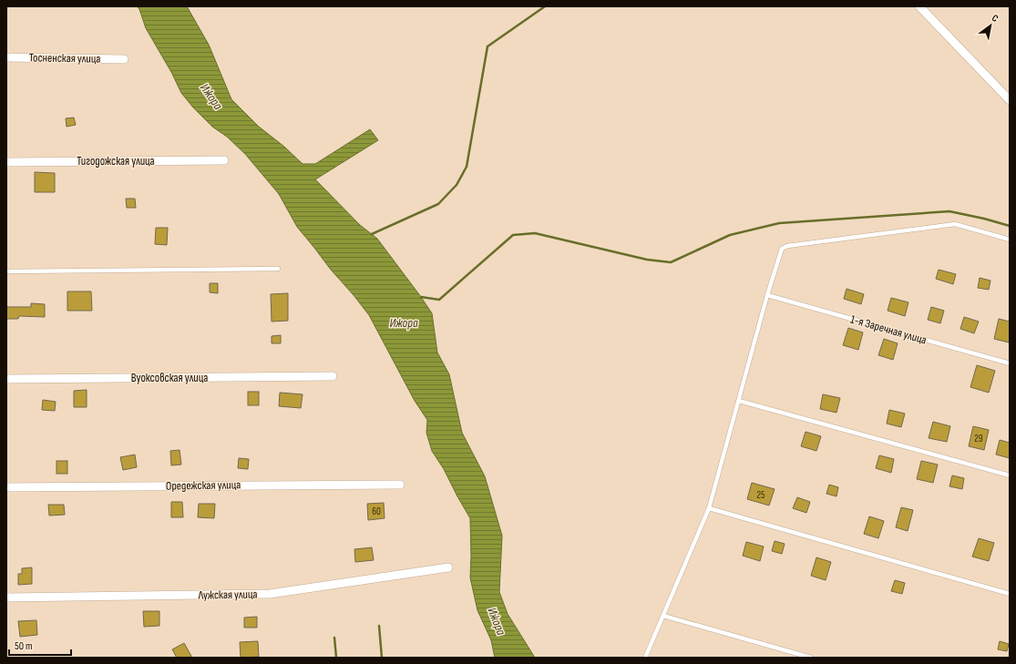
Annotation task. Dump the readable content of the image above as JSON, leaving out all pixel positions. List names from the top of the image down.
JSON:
{
  "streets": {
    "street": [
      "Тосненская улица",
      "Тигодожская улица",
      "Вуоксовская улица",
      "Оредежская улица",
      "Лужская улица"
    ],
    "lane": ["1-я Заречная улица"]
  },
  "water": ["Ижора"],
  "house_numbers": ["29", "25", "60"],
  "scale_bar": "50 m",
  "north": "top right"
}
